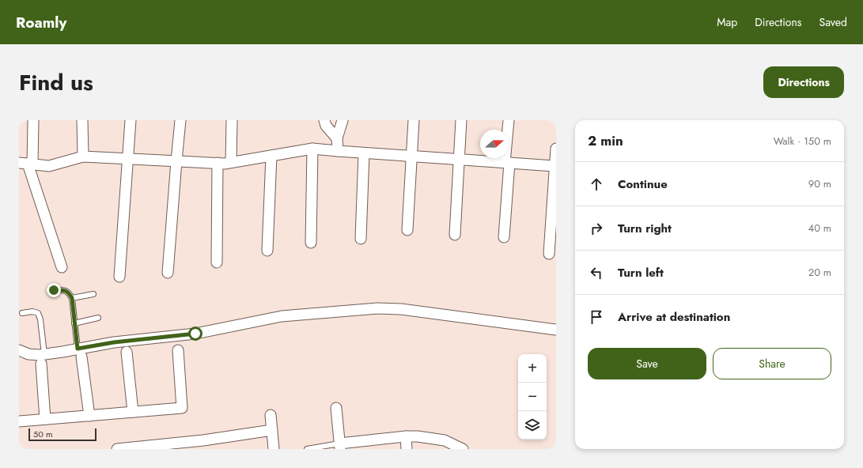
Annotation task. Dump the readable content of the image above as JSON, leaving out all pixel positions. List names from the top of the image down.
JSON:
{
  "scale_bar": "50 m",
  "north": "right",
  "page": {
    "header": "Roamly",
    "nav": ["Map", "Directions", "Saved"],
    "title": "Find us",
    "buttons": [
      "Directions",
      ["Save", "Share"]
    ],
    "heading": ["2 min", "Walk · 150 m"],
    "list": [
      ["Continue", "90 m"],
      ["Turn right", "40 m"],
      ["Turn left", "20 m"],
      "Arrive at destination"
    ],
    "map_buttons": ["+", "−"],
    "scale": "50 m"
  }
}
